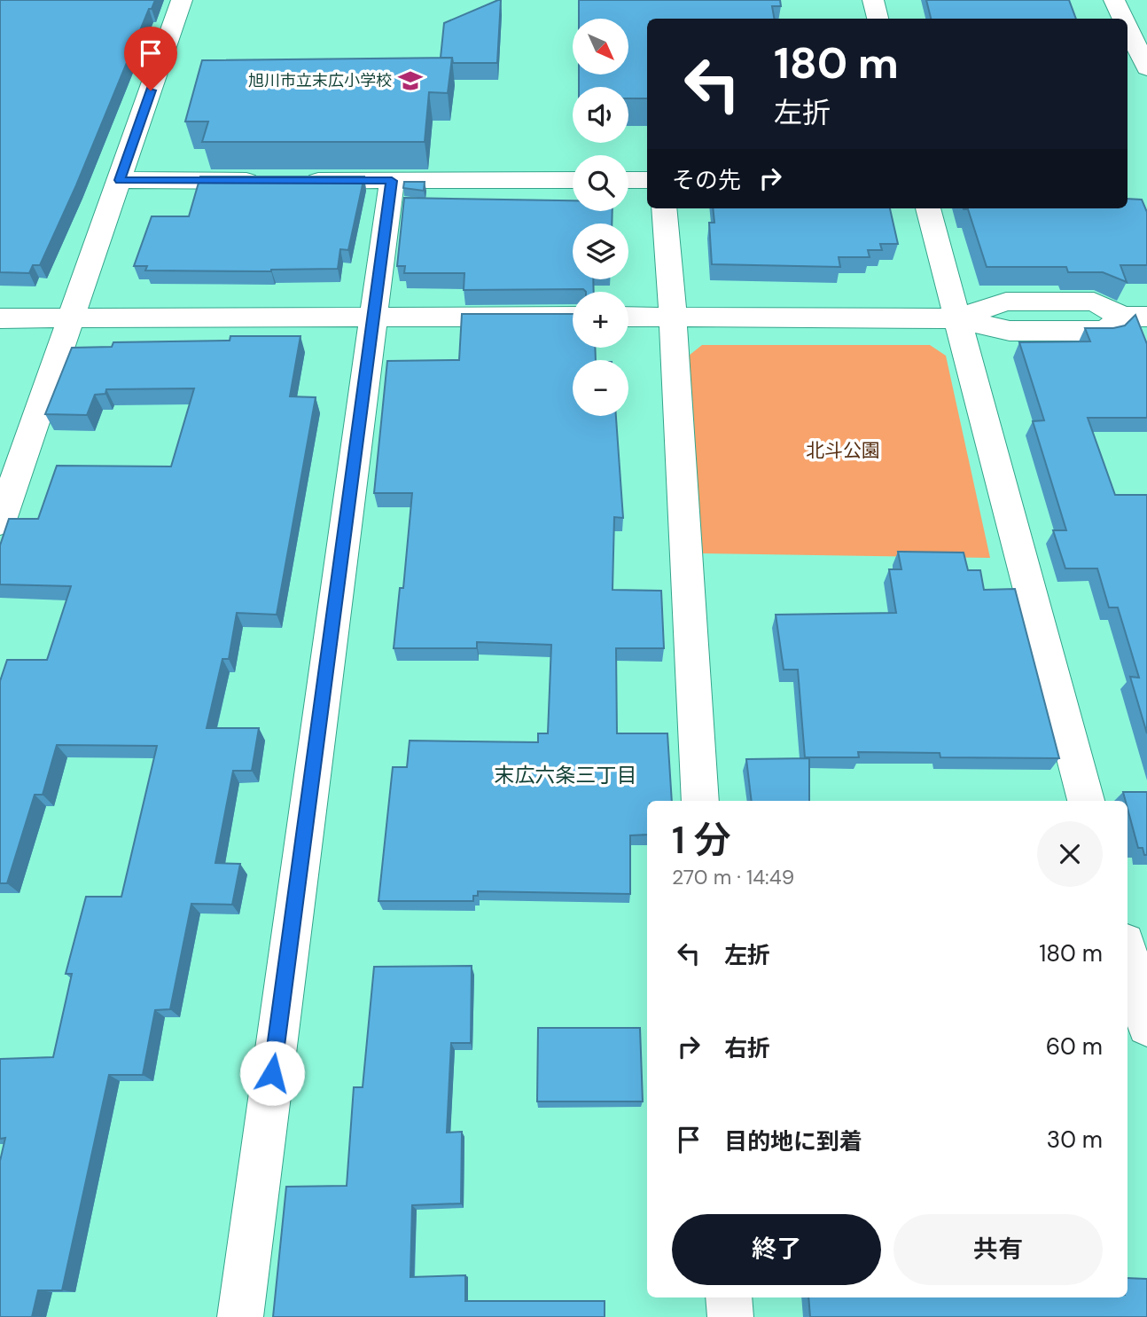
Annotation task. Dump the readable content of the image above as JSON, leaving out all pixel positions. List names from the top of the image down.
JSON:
{
  "districts": ["末広六条三丁目"],
  "parks": ["北斗公園"],
  "places": {
    "school or university": ["旭川市立末広小学校"]
  },
  "north": "bottom right",
  "page": {
    "map_buttons": ["+", "−"],
    "turn": ["180 m", "左折"],
    "then": "その先",
    "heading": ["1 分", "270 m · 14:49"],
    "list": [
      {
        "name": "左折",
        "value": "180 m"
      },
      {
        "name": "右折",
        "value": "60 m"
      },
      {
        "name": "目的地に到着",
        "value": "30 m"
      }
    ],
    "buttons": ["終了", "共有"]
  }
}
